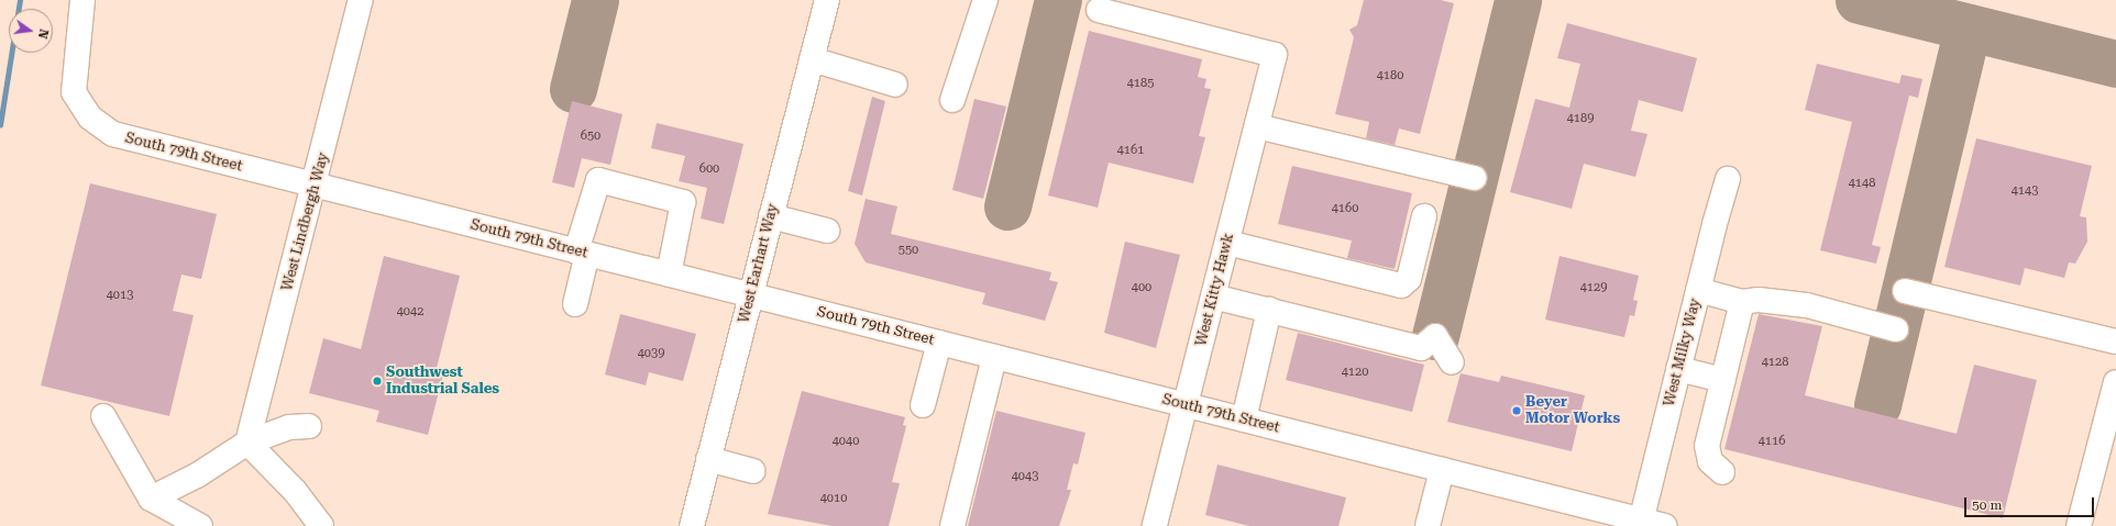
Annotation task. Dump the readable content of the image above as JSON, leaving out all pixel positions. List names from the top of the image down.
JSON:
{
  "streets": {
    "street": [
      "South 79th Street",
      "West Lindbergh Way",
      "West Earhart Way",
      "West Kitty Hawk",
      "West Milky Way"
    ]
  },
  "crossings": [
    ["South 79th Street", "West Lindbergh Way"],
    ["South 79th Street", "West Earhart Way"],
    ["South 79th Street", "West Kitty Hawk"],
    ["South 79th Street", "West Milky Way"]
  ],
  "places": ["Southwest Industrial Sales", "Beyer Motor Works"],
  "house_numbers": [
    "4180",
    "4185",
    "4189",
    "650",
    "4161",
    "600",
    "4148",
    "4143",
    "4160",
    "550",
    "400",
    "4129",
    "4013",
    "4042",
    "4039",
    "4128",
    "4120",
    "4040",
    "4116",
    "4043",
    "4010"
  ],
  "scale_bar": "50 m",
  "north": "right"
}
